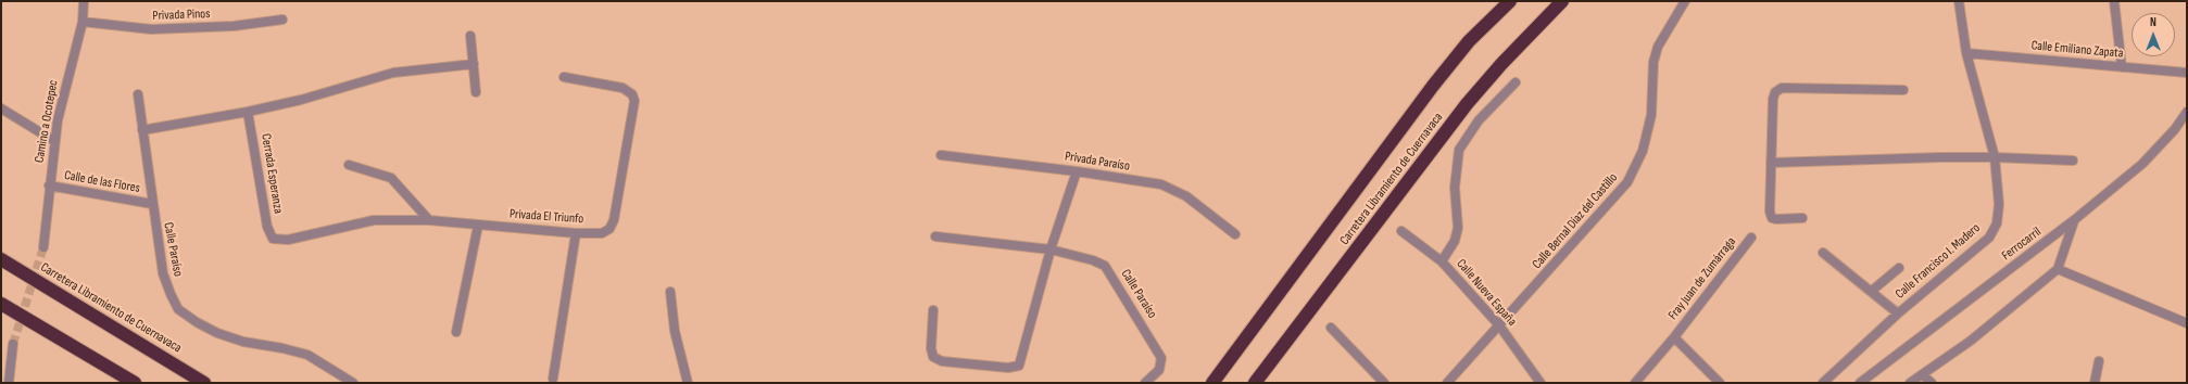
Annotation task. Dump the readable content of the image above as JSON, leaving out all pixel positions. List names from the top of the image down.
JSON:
{
  "streets": {
    "highway": ["Carretera Libramiento de Cuernavaca"],
    "street": [
      "Privada Pinos",
      "Calle Emiliano Zapata",
      "Camino a Ocotepec",
      "Privada Paraíso",
      "Cerrada Esperanza",
      "Calle de las Flores",
      "Privada El Triunfo",
      "Calle Bernal Díaz del Castillo",
      "Ferrocarril",
      "Calle Paraíso",
      "Calle Francisco I. Madero",
      "Fray Juan de Zumárraga",
      "Calle Nueva España"
    ]
  },
  "crossings": [
    ["Privada Pinos", "Camino a Ocotepec"],
    ["Calle Emiliano Zapata", "Calle Francisco I. Madero"],
    ["Camino a Ocotepec", "Calle de las Flores"],
    ["Cerrada Esperanza", "Privada El Triunfo"],
    ["Calle de las Flores", "Calle Paraíso"],
    ["Calle Bernal Díaz del Castillo", "Calle Nueva España"]
  ],
  "north": "top"
}
